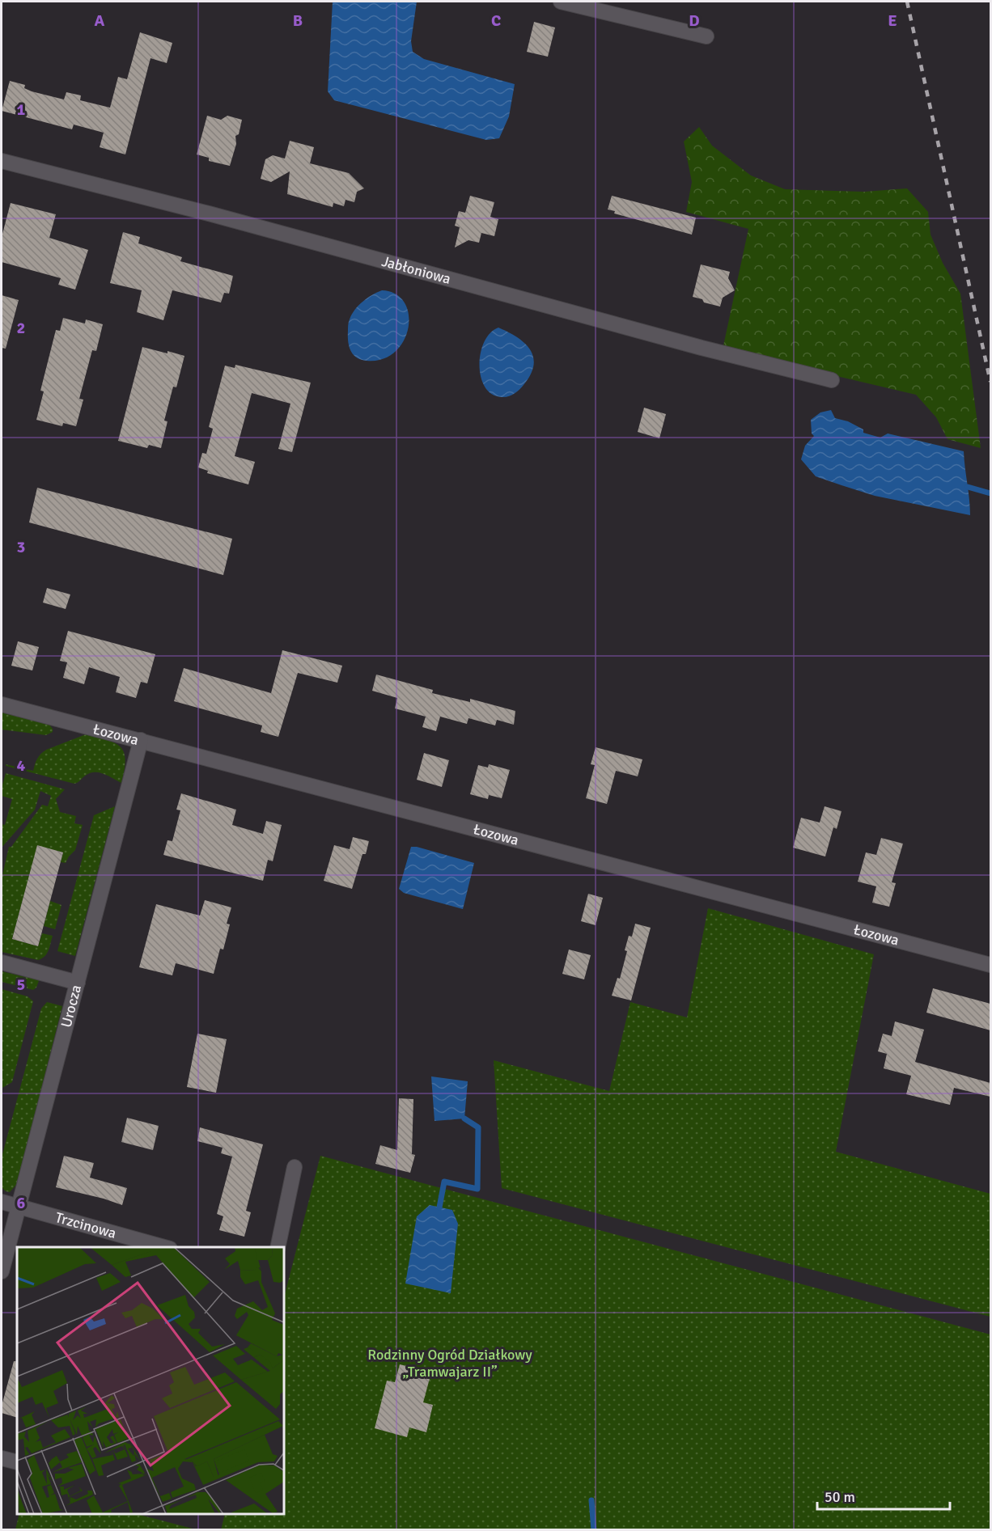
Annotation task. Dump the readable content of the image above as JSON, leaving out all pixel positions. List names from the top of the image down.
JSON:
{
  "streets": {
    "street": [
      "Jabłoniowa",
      "Łozowa",
      "Urocza",
      "Trzcinowa"
    ]
  },
  "crossings": [
    ["Łozowa", "Urocza"],
    ["Urocza", "Trzcinowa"]
  ],
  "parks": ["Rodzinny Ogród Działkowy „Tramwajarz II”"],
  "scale_bar": "50 m",
  "grid": {
    "columns": [
      "A",
      "B",
      "C",
      "D",
      "E"
    ],
    "rows": [
      "1",
      "2",
      "3",
      "4",
      "5",
      "6"
    ]
  }
}
